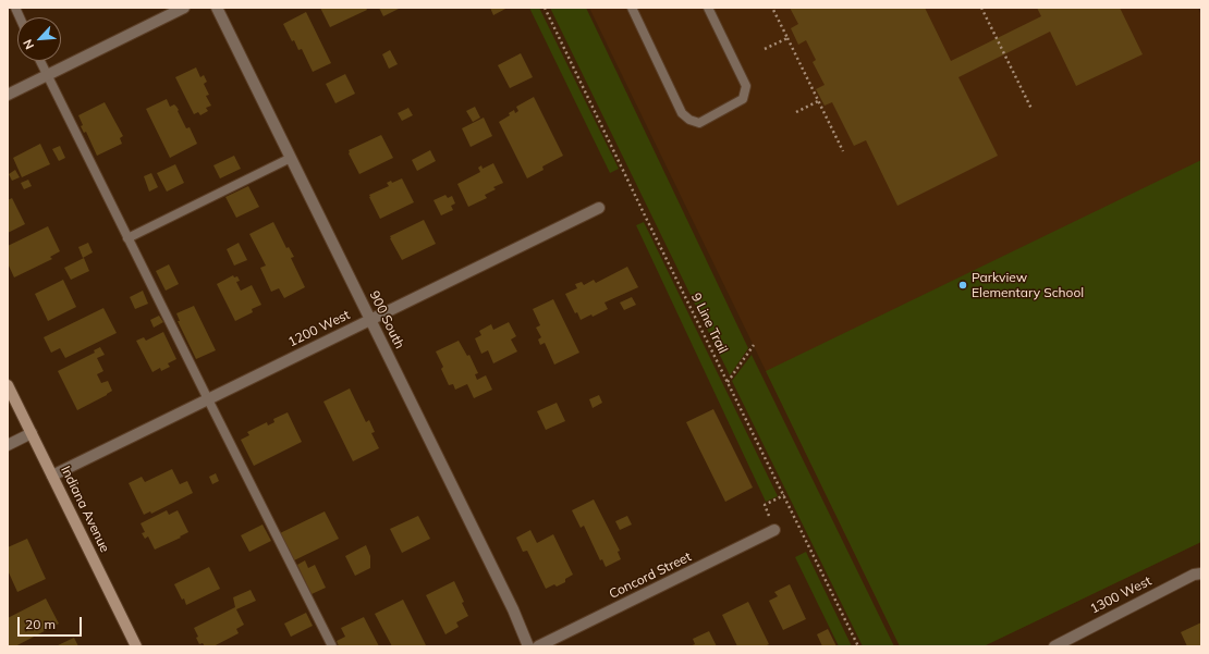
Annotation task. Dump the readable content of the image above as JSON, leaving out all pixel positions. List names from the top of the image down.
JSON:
{
  "streets": {
    "street": [
      "900 South",
      "1200 West",
      "Indiana Avenue",
      "Concord Street",
      "1300 West"
    ],
    "path": ["9 Line Trail"]
  },
  "crossings": [
    ["900 South", "1200 West"],
    ["1200 West", "Indiana Avenue"]
  ],
  "places": ["Parkview Elementary School"],
  "scale_bar": "20 m",
  "north": "bottom left"
}
